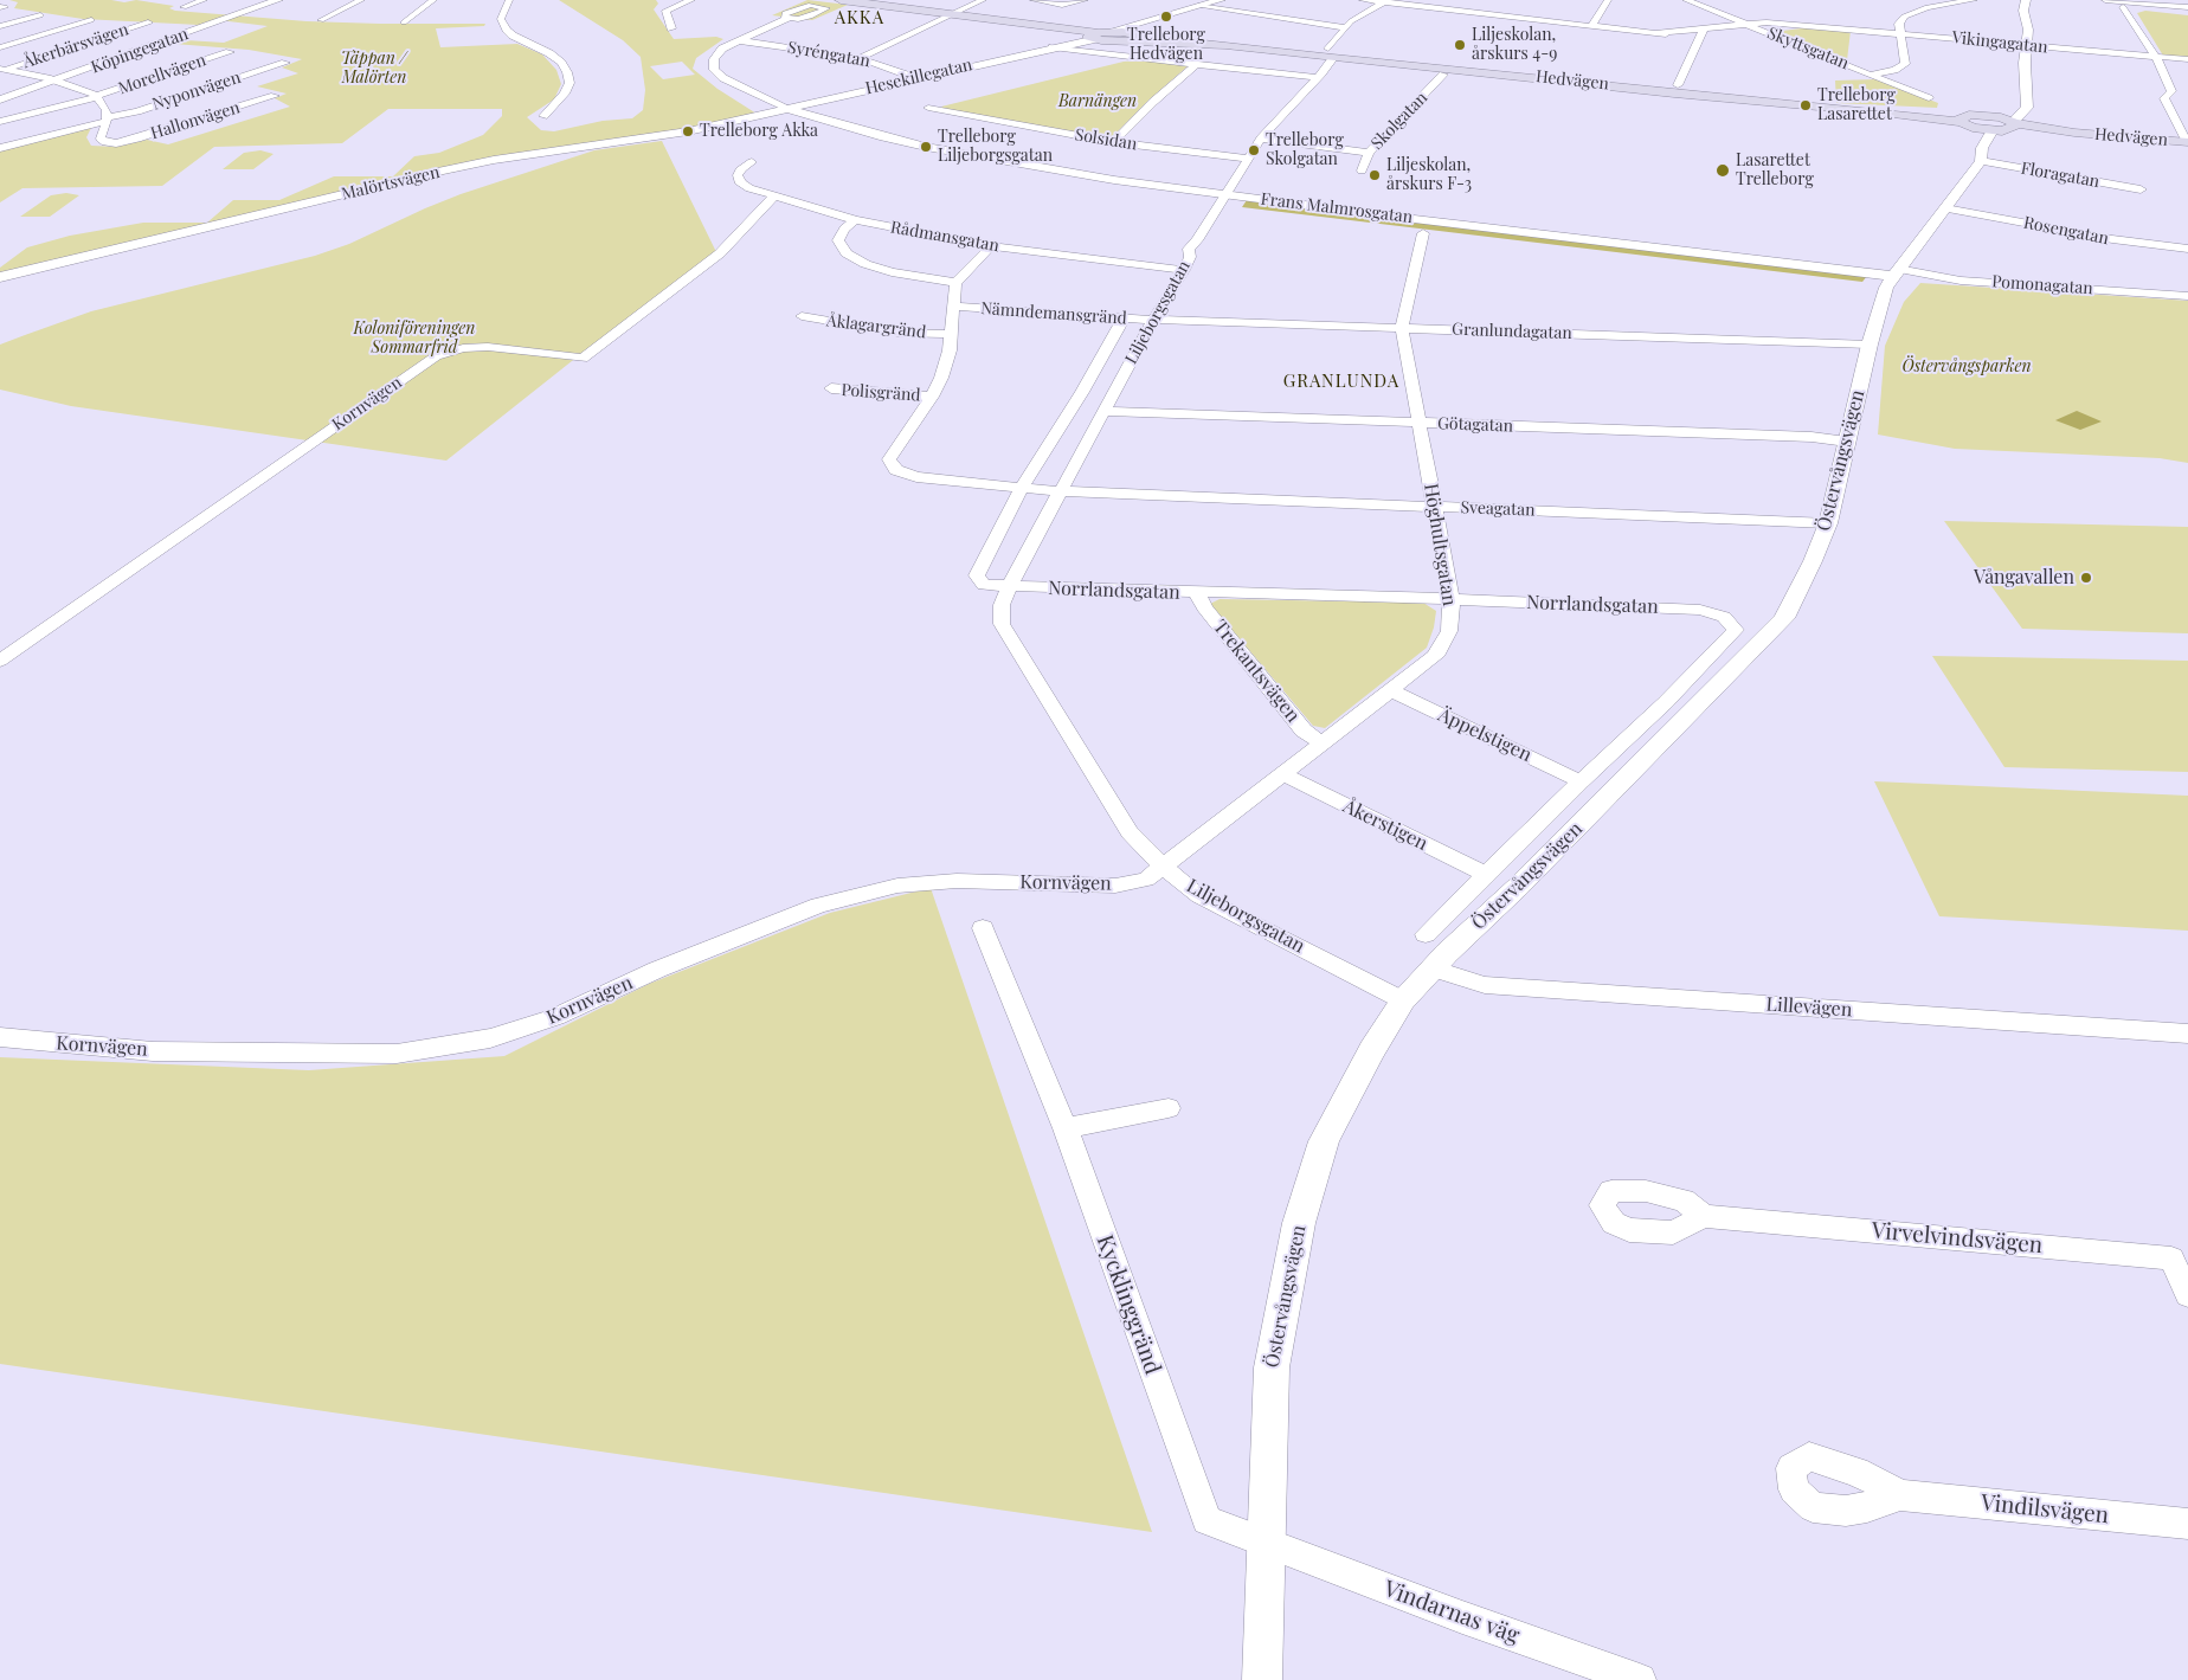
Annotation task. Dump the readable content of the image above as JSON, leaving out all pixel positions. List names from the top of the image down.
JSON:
{
  "streets": {
    "main road": ["Hedvägen"],
    "street": [
      "Vikingagatan",
      "Åkerbärsvägen",
      "Skyttsgatan",
      "Köpingegatan",
      "Syréngatan",
      "Morellvägen",
      "Hesekillegatan",
      "Nyponvägen",
      "Hallonvägen",
      "Skolgatan",
      "Solsidan",
      "Floragatan",
      "Malörtsvägen",
      "Frans Malmrosgatan",
      "Rosengatan",
      "Rådmansgatan",
      "Pomonagatan",
      "Liljeborgsgatan",
      "Nämndemansgränd",
      "Åklagargränd",
      "Granlundagatan",
      "Polisgränd",
      "Kornvägen",
      "Götagatan",
      "Östervångsvägen",
      "Sveagatan",
      "Höghultsgatan",
      "Norrlandsgatan",
      "Trekantsvägen",
      "Äppelstigen",
      "Åkerstigen",
      "Lillevägen",
      "Virvelvindsvägen",
      "Kycklinggränd",
      "Vindilsvägen",
      "Vindarnas väg"
    ]
  },
  "crossings": [
    ["Vikingagatan", "Skyttsgatan"],
    ["Syréngatan", "Hesekillegatan"],
    ["Syréngatan", "Frans Malmrosgatan"],
    ["Hesekillegatan", "Hedvägen"],
    ["Hesekillegatan", "Malörtsvägen"],
    ["Hesekillegatan", "Frans Malmrosgatan"],
    ["Hedvägen", "Floragatan"],
    ["Hedvägen", "Liljeborgsgatan"],
    ["Hedvägen", "Östervångsvägen"],
    ["Nyponvägen", "Hallonvägen"],
    ["Solsidan", "Liljeborgsgatan"],
    ["Floragatan", "Östervångsvägen"],
    ["Malörtsvägen", "Frans Malmrosgatan"],
    ["Frans Malmrosgatan", "Pomonagatan"],
    ["Frans Malmrosgatan", "Liljeborgsgatan"],
    ["Frans Malmrosgatan", "Östervångsvägen"],
    ["Frans Malmrosgatan", "Höghultsgatan"],
    ["Rosengatan", "Östervångsvägen"],
    ["Rådmansgatan", "Liljeborgsgatan"],
    ["Rådmansgatan", "Kornvägen"],
    ["Pomonagatan", "Östervångsvägen"],
    ["Liljeborgsgatan", "Nämndemansgränd"],
    ["Liljeborgsgatan", "Granlundagatan"],
    ["Liljeborgsgatan", "Kornvägen"],
    ["Liljeborgsgatan", "Götagatan"],
    ["Liljeborgsgatan", "Östervångsvägen"],
    ["Liljeborgsgatan", "Sveagatan"],
    ["Liljeborgsgatan", "Höghultsgatan"],
    ["Liljeborgsgatan", "Norrlandsgatan"],
    ["Nämndemansgränd", "Granlundagatan"],
    ["Granlundagatan", "Östervångsvägen"],
    ["Granlundagatan", "Höghultsgatan"],
    ["Polisgränd", "Sveagatan"],
    ["Kornvägen", "Höghultsgatan"],
    ["Götagatan", "Östervångsvägen"],
    ["Götagatan", "Höghultsgatan"],
    ["Östervångsvägen", "Sveagatan"],
    ["Östervångsvägen", "Lillevägen"],
    ["Östervångsvägen", "Kycklinggränd"],
    ["Östervångsvägen", "Vindarnas väg"],
    ["Sveagatan", "Höghultsgatan"],
    ["Höghultsgatan", "Norrlandsgatan"],
    ["Höghultsgatan", "Trekantsvägen"],
    ["Höghultsgatan", "Äppelstigen"],
    ["Höghultsgatan", "Åkerstigen"],
    ["Norrlandsgatan", "Trekantsvägen"],
    ["Norrlandsgatan", "Äppelstigen"],
    ["Norrlandsgatan", "Åkerstigen"],
    ["Kycklinggränd", "Vindarnas väg"]
  ],
  "districts": ["AKKA", "GRANLUNDA"],
  "parks": [
    "Täppan / Malörten",
    "Barnängen",
    "Koloniföreningen Sommarfrid",
    "Östervångsparken"
  ],
  "places": [
    "Trelleborg Hedvägen",
    "Liljeskolan, årskurs 4-9",
    "Trelleborg Lasarettet",
    "Trelleborg Akka",
    "Trelleborg Liljeborgsgatan",
    "Trelleborg Skolgatan",
    "Lasarettet Trelleborg",
    "Liljeskolan, årskurs F-3",
    "Vångavallen"
  ]
}
